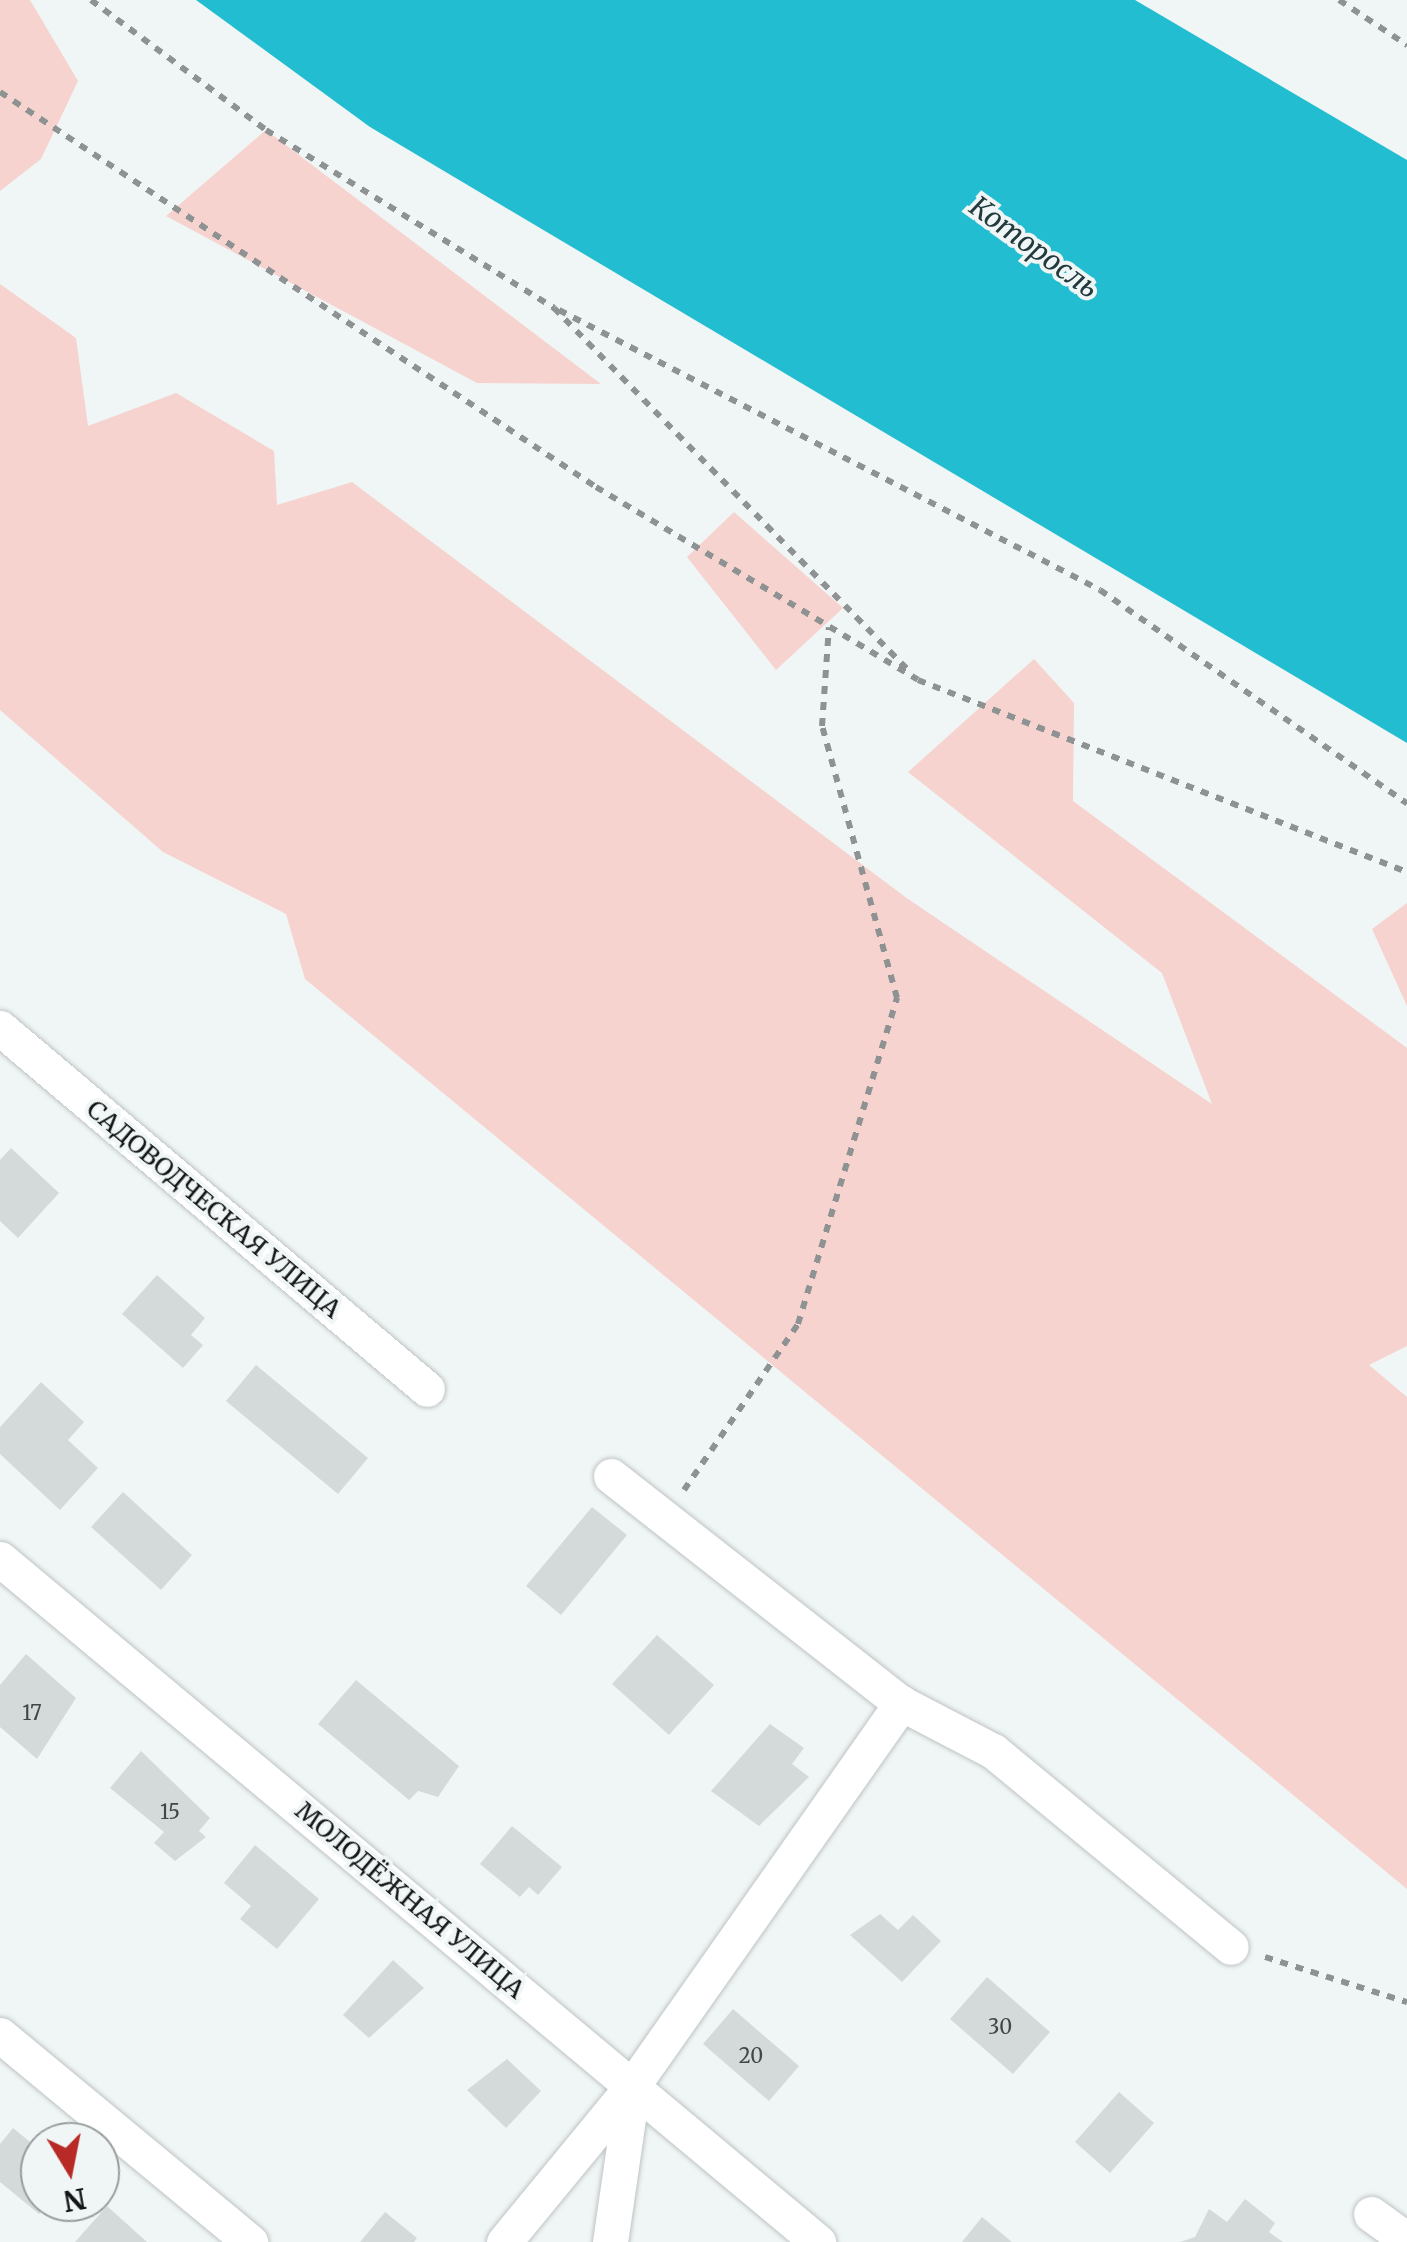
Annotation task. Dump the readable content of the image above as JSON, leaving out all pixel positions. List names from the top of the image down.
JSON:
{
  "streets": {
    "street": ["САДОВОДЧЕСКАЯ УЛИЦА", "МОЛОДЁЖНАЯ УЛИЦА"]
  },
  "water": ["Которосль"],
  "house_numbers": [
    "17",
    "15",
    "30",
    "20"
  ],
  "north": "bottom"
}
